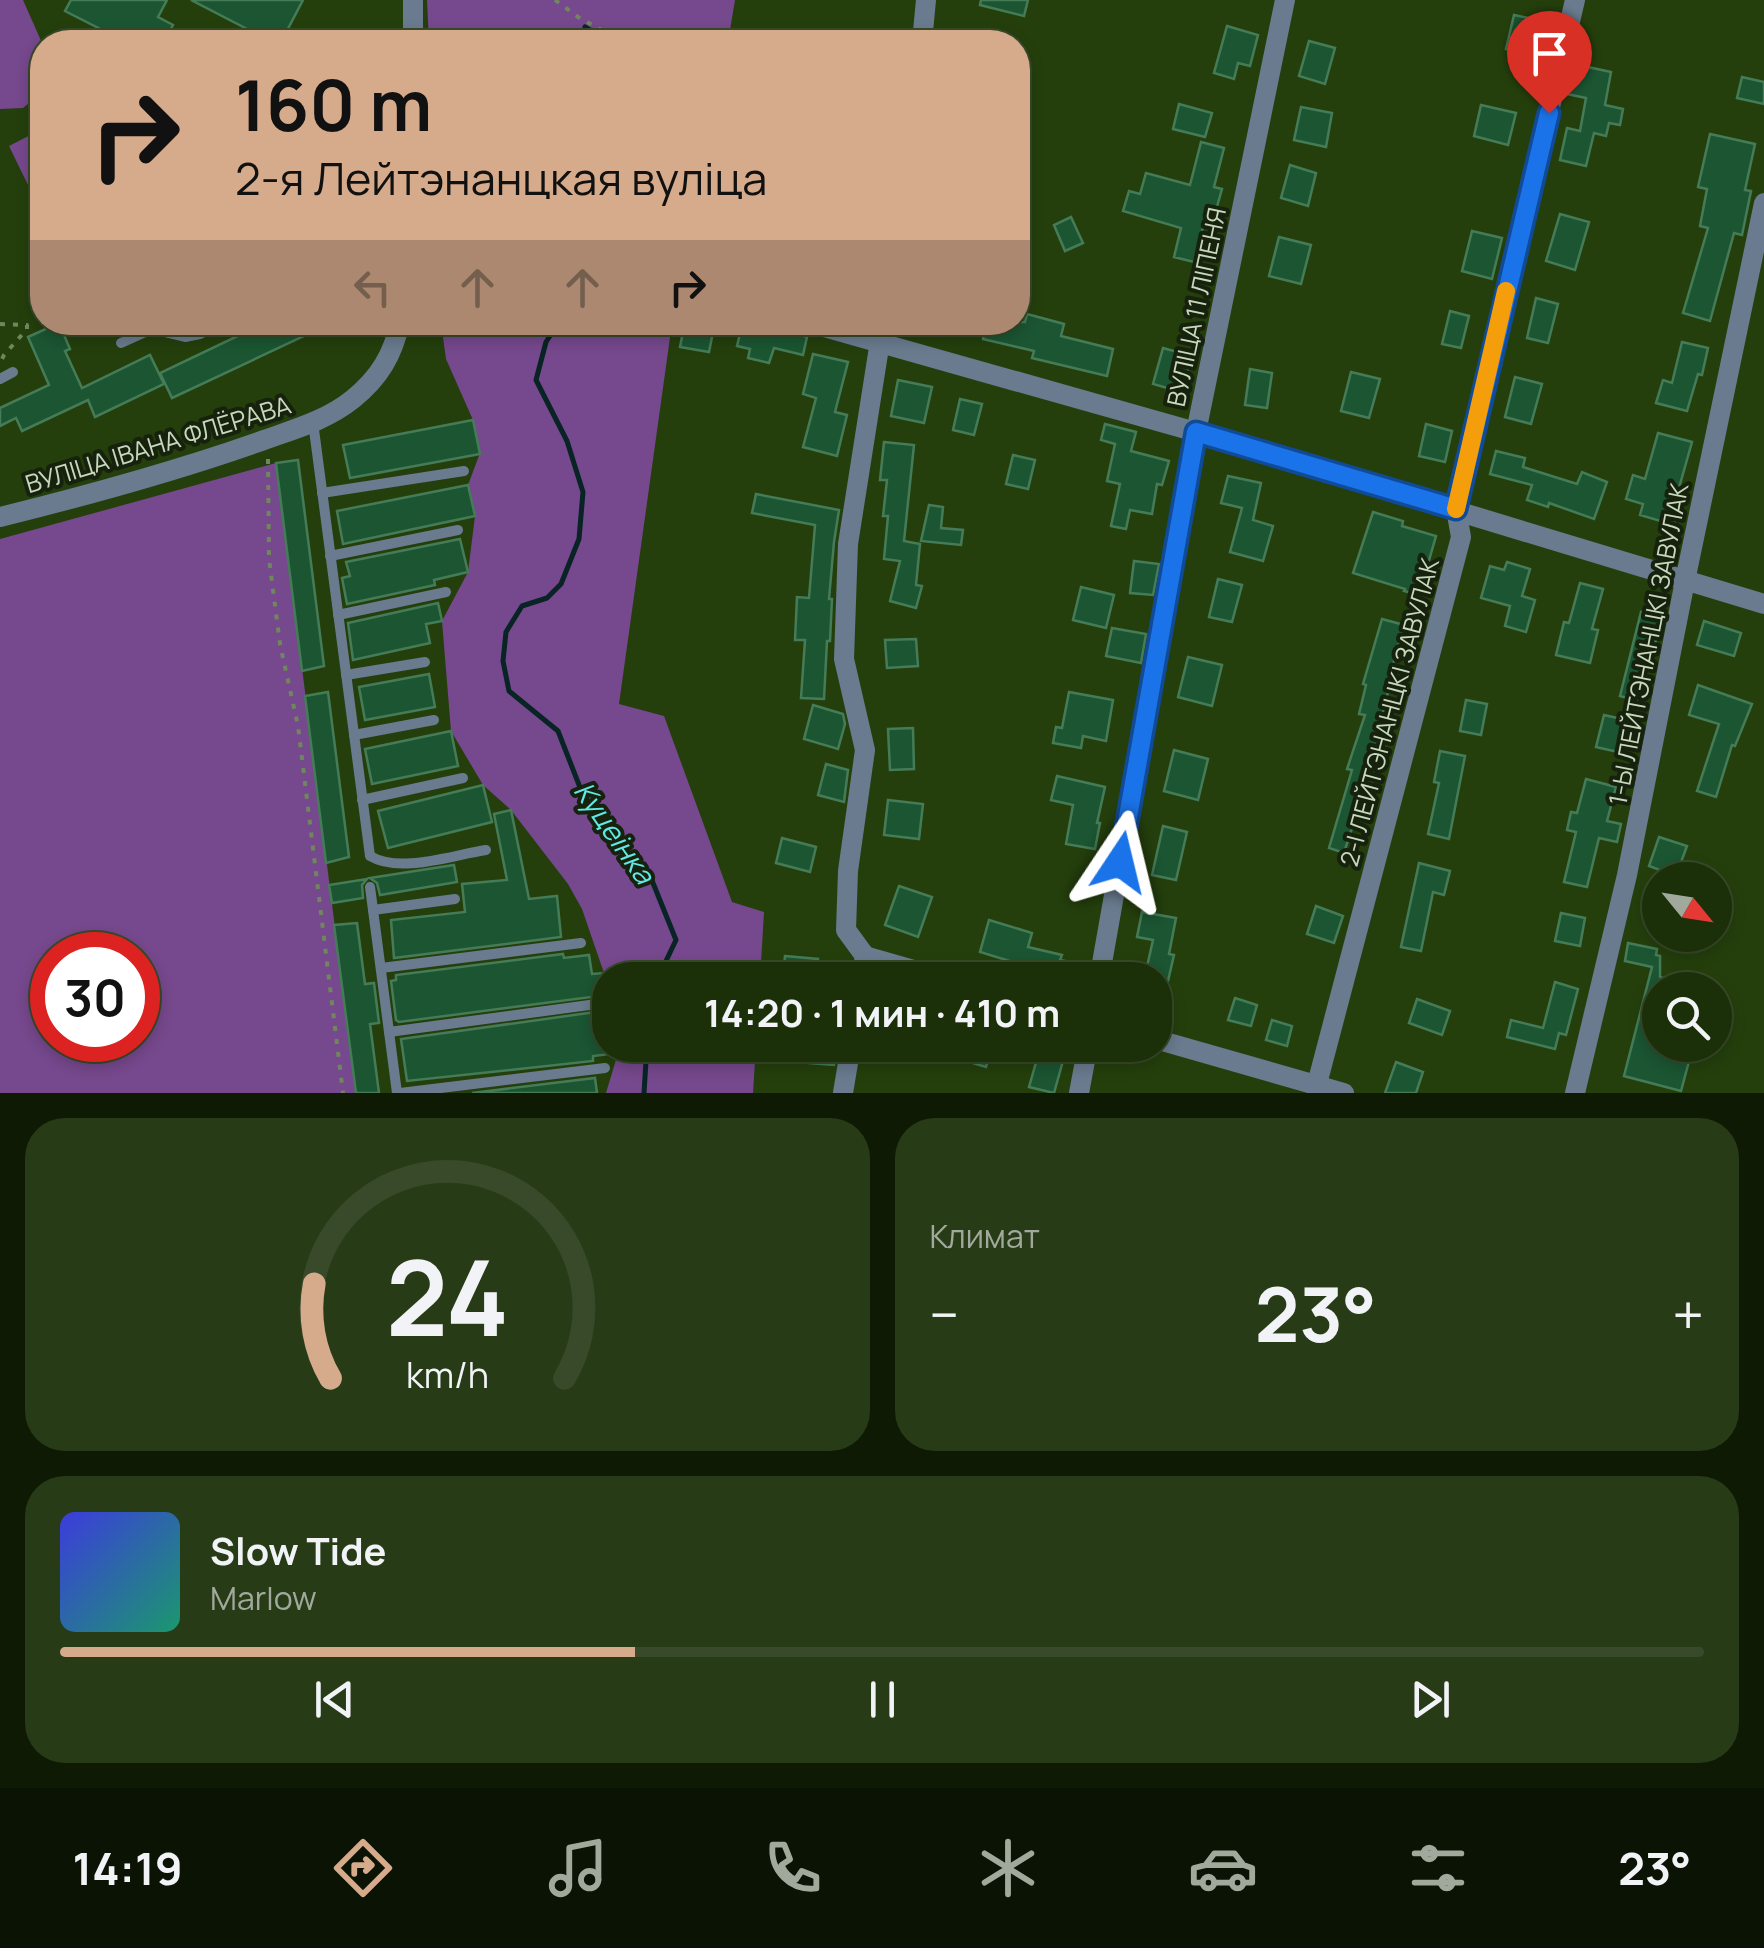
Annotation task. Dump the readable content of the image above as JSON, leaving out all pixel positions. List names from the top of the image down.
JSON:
{
  "streets": {
    "street": [
      "ВУЛІЦА 11 ЛІПЕНЯ",
      "ВУЛІЦА ІВАНА ФЛЁРАВА",
      "1-Ы ЛЕЙТЭНАНЦКІ ЗАВУЛАК",
      "2-І ЛЕЙТЭНАНЦКІ ЗАВУЛАК"
    ]
  },
  "water": ["Куцеінка"],
  "north": "bottom right",
  "page": {
    "turn": ["160 m", "2-я Лейтэнанцкая вуліца"],
    "limit": "30",
    "trip": "14:20 · 1 мин · 410 m",
    "tile": "Климат",
    "heat": ["−", "23°", "+"],
    "song": ["Slow Tide", "Marlow"],
    "tabs": ["14:19", "23°"],
    "gauge": ["24", "km/h"]
  }
}
